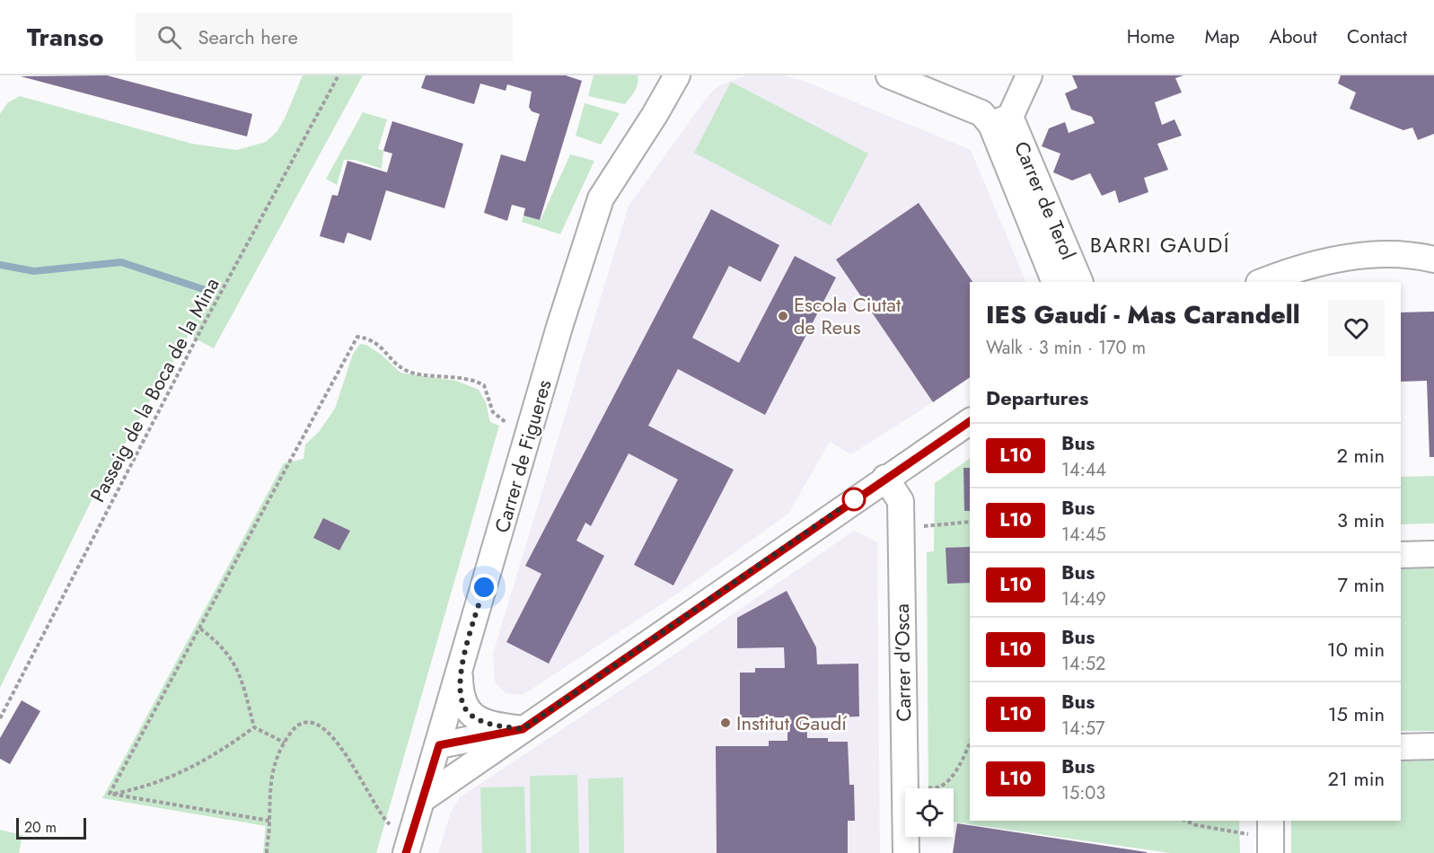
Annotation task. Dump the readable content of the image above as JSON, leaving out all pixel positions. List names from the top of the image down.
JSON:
{
  "streets": {
    "street": ["Carrer de Terol", "Carrer de Figueres", "Carrer d'Osca"],
    "path": ["Passeig de la Boca de la Mina"]
  },
  "districts": ["BARRI GAUDÍ"],
  "places": ["Escola Ciutat de Reus", "Institut Gaudí"],
  "lines": ["bus line L10"],
  "scale_bar": "20 m",
  "page": {
    "header": "Transo",
    "search": "Search here",
    "nav": [
      "Home",
      "Map",
      "About",
      "Contact"
    ],
    "heading": [
      ["IES Gaudí - Mas Carandell", "Walk · 3 min · 170 m"],
      "Departures"
    ],
    "list": [
      {
        "mark": "L10",
        "name": "Bus",
        "note": "14:44",
        "value": "2 min"
      },
      {
        "mark": "L10",
        "name": "Bus",
        "note": "14:45",
        "value": "3 min"
      },
      {
        "mark": "L10",
        "name": "Bus",
        "note": "14:49",
        "value": "7 min"
      },
      {
        "mark": "L10",
        "name": "Bus",
        "note": "14:52",
        "value": "10 min"
      },
      {
        "mark": "L10",
        "name": "Bus",
        "note": "14:57",
        "value": "15 min"
      },
      {
        "mark": "L10",
        "name": "Bus",
        "note": "15:03",
        "value": "21 min"
      }
    ],
    "scale": "20 m"
  }
}
